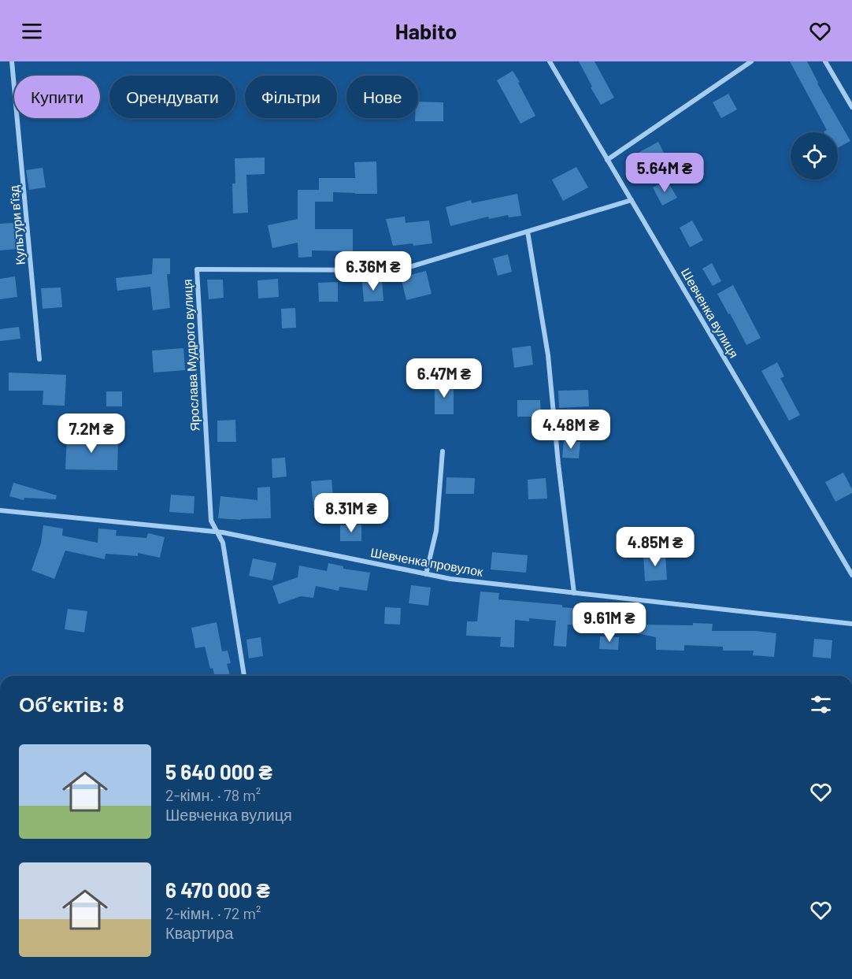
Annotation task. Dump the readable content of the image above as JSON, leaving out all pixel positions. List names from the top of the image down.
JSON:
{
  "streets": {
    "street": [
      "Культури в’їзд",
      "Шевченка вулиця",
      "Ярослава Мудрого вулиця",
      "Шевченка провулок"
    ]
  },
  "crossings": [
    ["Шевченка вулиця", "Ярослава Мудрого вулиця"],
    ["Ярослава Мудрого вулиця", "Шевченка провулок"]
  ],
  "page": {
    "header": "Habito",
    "chip": [
      "Купити",
      "Орендувати",
      "Фільтри",
      "Нове"
    ],
    "price": [
      "5.64M ₴",
      "6.36M ₴",
      "6.47M ₴",
      "4.48M ₴",
      "7.2M ₴",
      "8.31M ₴",
      "4.85M ₴",
      "9.61M ₴"
    ],
    "heading": "Об’єктів: 8",
    "list": [
      {
        "name": "5 640 000 ₴",
        "note": "2-кімн. · 78 m² · Шевченка вулиця"
      },
      {
        "name": "6 470 000 ₴",
        "note": "2-кімн. · 72 m² · Квартира"
      }
    ]
  }
}
